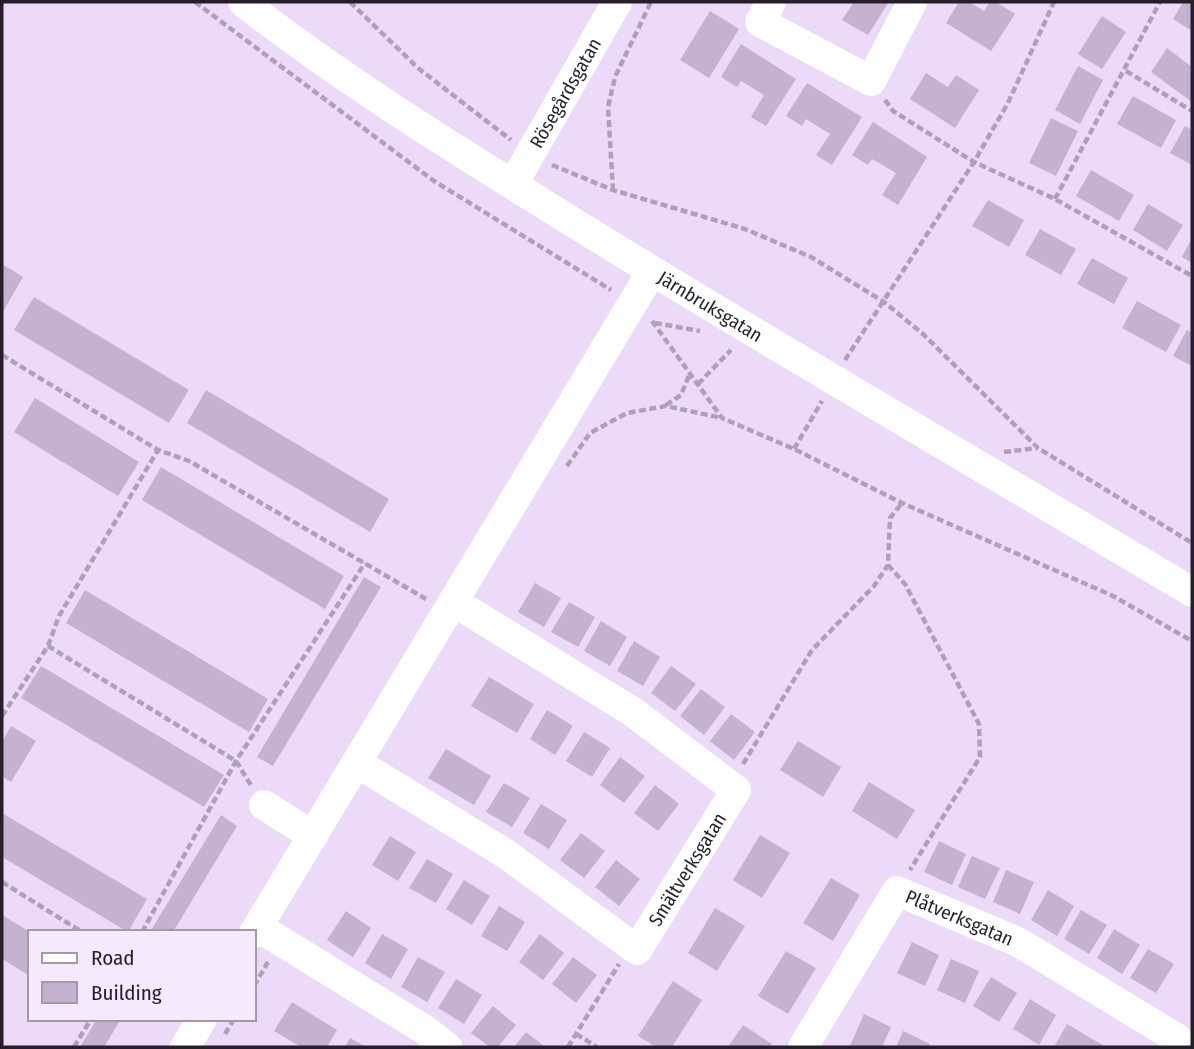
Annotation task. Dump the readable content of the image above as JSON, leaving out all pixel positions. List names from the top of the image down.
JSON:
{
  "streets": {
    "street": [
      "Rösegårdsgatan",
      "Järnbruksgatan",
      "Smältverksgatan",
      "Plåtverksgatan"
    ]
  },
  "crossings": [
    ["Rösegårdsgatan", "Järnbruksgatan"]
  ],
  "legend": ["Road", "Building"]
}
